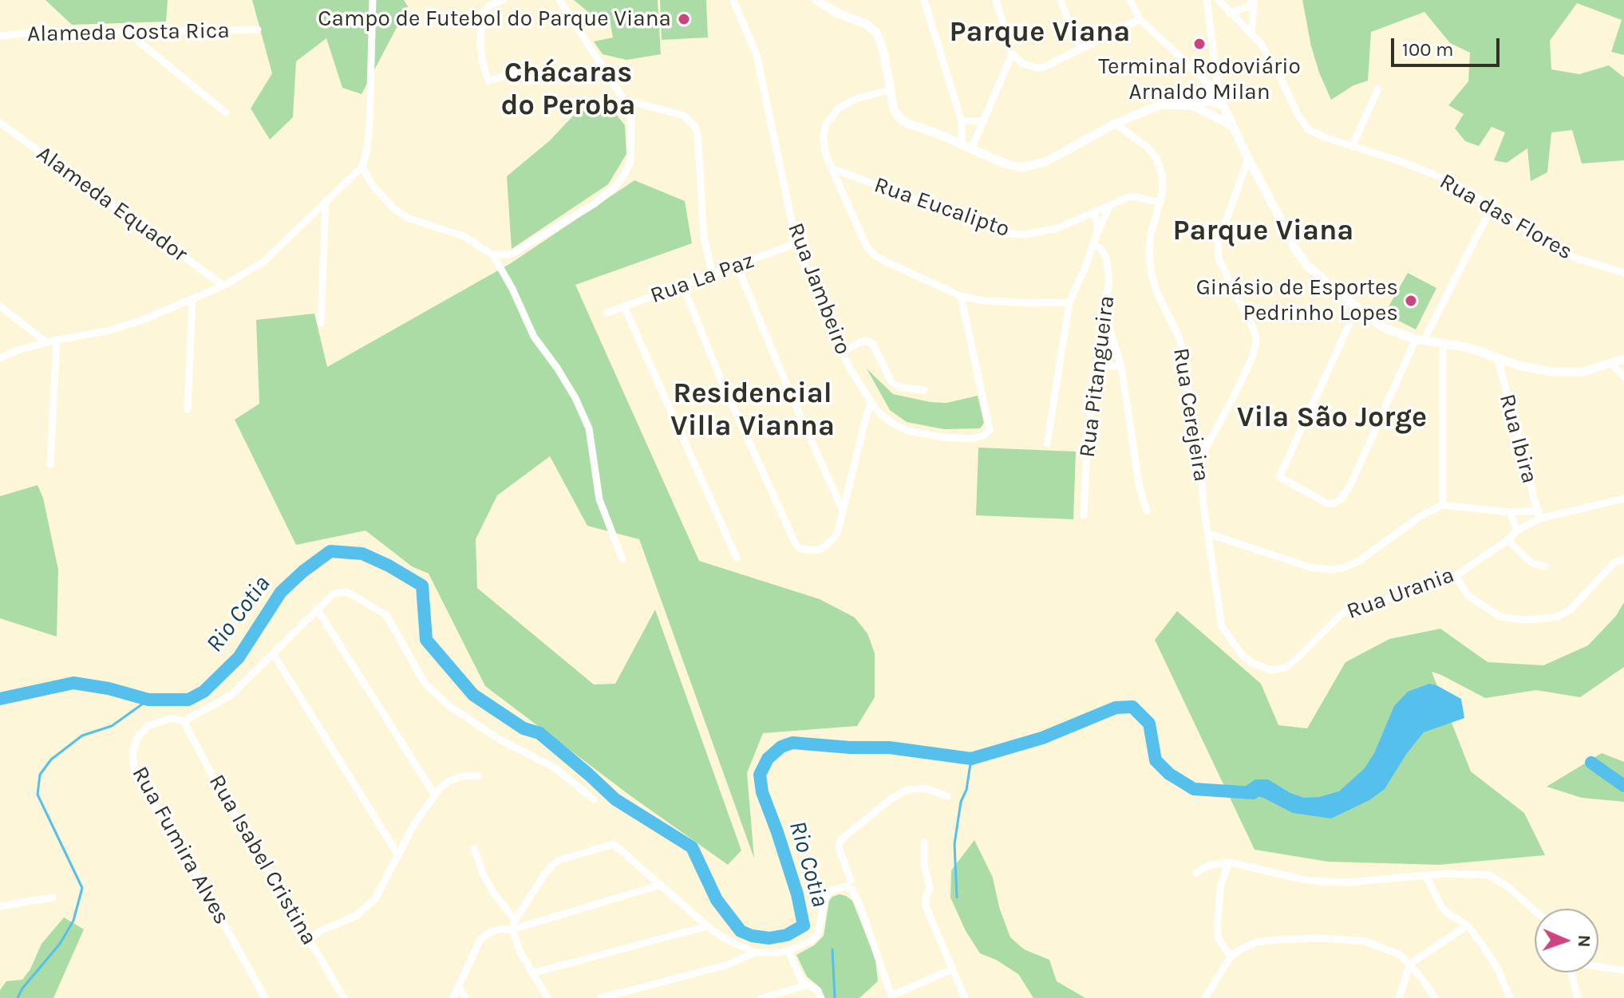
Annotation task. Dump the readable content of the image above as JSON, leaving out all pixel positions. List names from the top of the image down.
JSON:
{
  "streets": {
    "street": [
      "Alameda Costa Rica",
      "Alameda Equador",
      "Rua Eucalipto",
      "Rua das Flores",
      "Rua La Paz",
      "Rua Jambeiro",
      "Rua Pitangueira",
      "Rua Cerejeira",
      "Rua Ibira",
      "Rua Urania",
      "Rua Fumira Alves",
      "Rua Isabel Cristina"
    ]
  },
  "crossings": [
    ["Rua Eucalipto", "Rua Cerejeira"],
    ["Rua La Paz", "Rua Jambeiro"],
    ["Rua Cerejeira", "Rua Urania"],
    ["Rua Ibira", "Rua Urania"],
    ["Rua Fumira Alves", "Rua Isabel Cristina"]
  ],
  "districts": [
    "Parque Viana",
    "Chácaras do Peroba",
    "Parque Viana",
    "Residencial Villa Vianna",
    "Vila São Jorge"
  ],
  "water": ["Rio Cotia"],
  "places": ["Campo de Futebol do Parque Viana", "Terminal Rodoviário Arnaldo Milan", "Ginásio de Esportes Pedrinho Lopes"],
  "scale_bar": "100 m",
  "north": "right"
}
